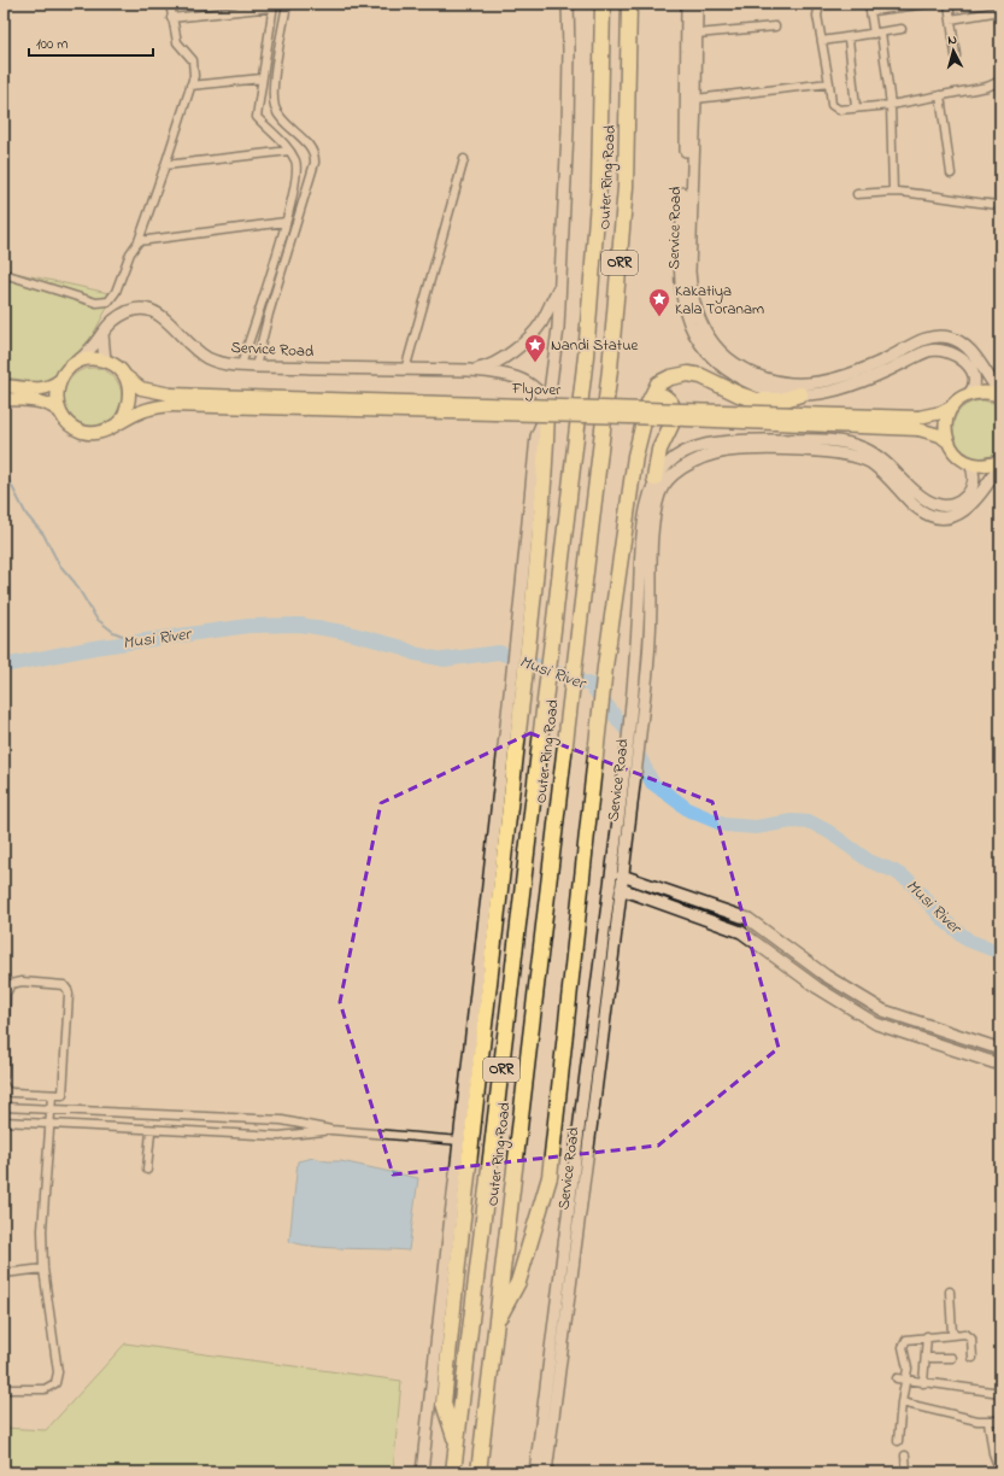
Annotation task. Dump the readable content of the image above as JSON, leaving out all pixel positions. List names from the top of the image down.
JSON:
{
  "streets": {
    "highway": ["Outer Ring Road", "ORR"],
    "main road": ["Service Road", "Flyover"]
  },
  "crossings": [
    ["Service Road", "Flyover"]
  ],
  "water": ["Musi River"],
  "places": {
    "place": ["Kakatiya Kala Toranam", "Nandi Statue"]
  },
  "scale_bar": "100 m",
  "north": "top"
}
